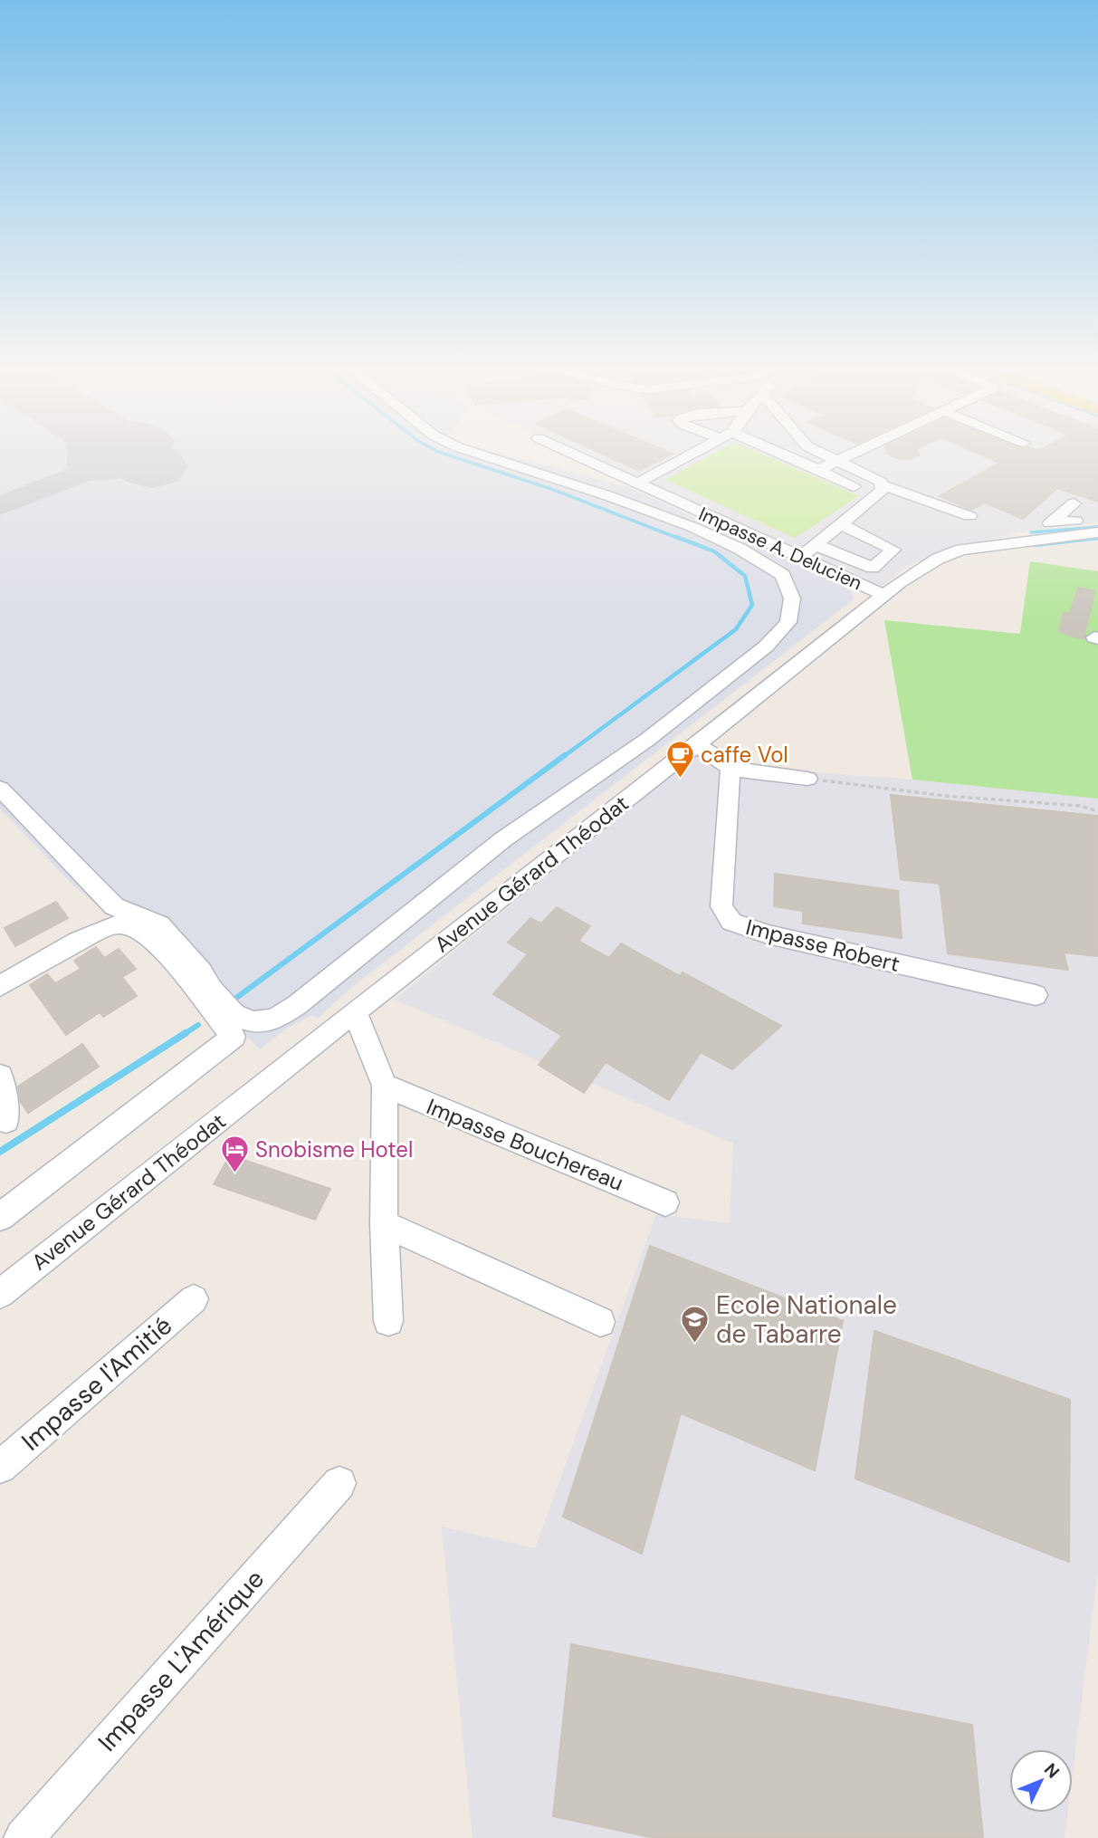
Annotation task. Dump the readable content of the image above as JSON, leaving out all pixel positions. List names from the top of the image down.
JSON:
{
  "streets": {
    "street": [
      "Impasse A. Delucien",
      "Avenue Gérard Théodat",
      "Impasse Robert",
      "Impasse Bouchereau",
      "Impasse l'Amitié",
      "Impasse L'Amérique"
    ]
  },
  "crossings": [
    ["Impasse A. Delucien", "Avenue Gérard Théodat"]
  ],
  "places": {
    "cafe": ["caffe Vol"],
    "hotel": ["Snobisme Hotel"],
    "school or university": ["Ecole Nationale de Tabarre"]
  },
  "north": "top right"
}
